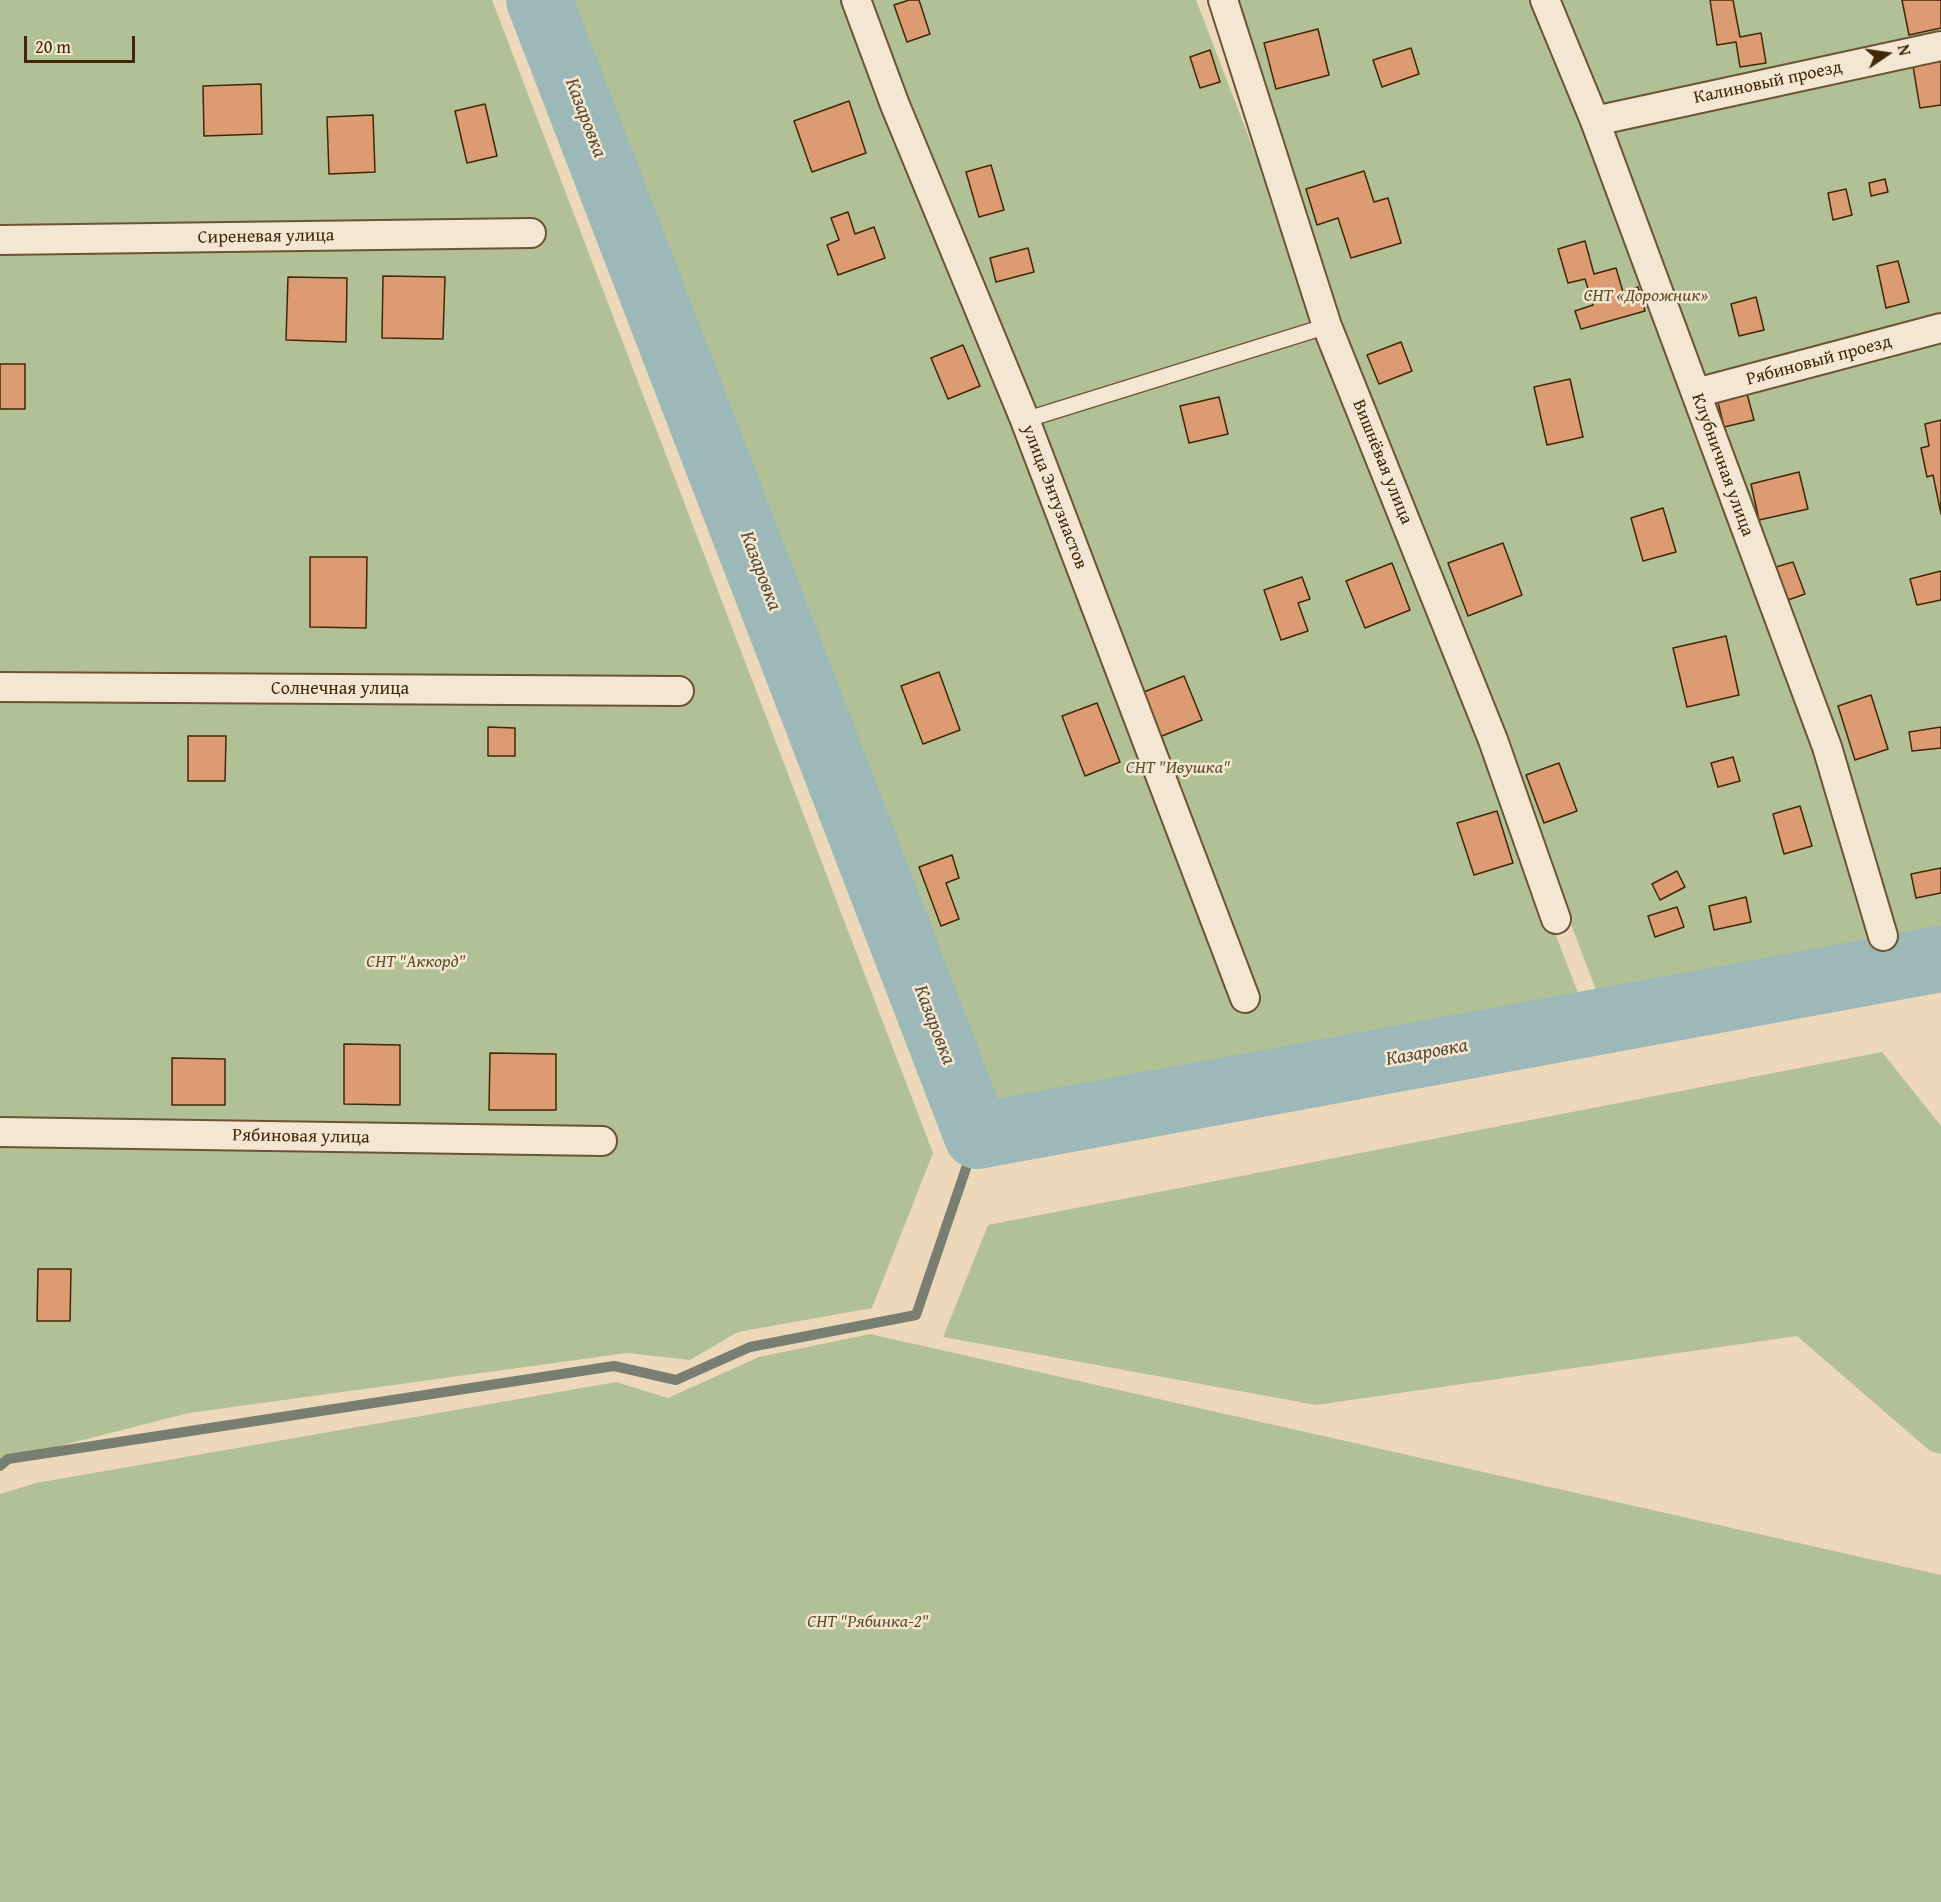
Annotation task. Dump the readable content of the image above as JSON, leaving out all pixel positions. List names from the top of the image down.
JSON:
{
  "streets": {
    "street": [
      "Калиновый проезд",
      "Сиреневая улица",
      "Рябиновый проезд",
      "Вишнёвая улица",
      "Клубничная улица",
      "улица Энтузиастов",
      "Солнечная улица",
      "Рябиновая улица"
    ]
  },
  "crossings": [
    ["Калиновый проезд", "Клубничная улица"],
    ["Рябиновый проезд", "Клубничная улица"]
  ],
  "water": ["Казаровка"],
  "parks": [
    "СНТ «Дорожник»",
    "СНТ \"Ивушка\"",
    "СНТ \"Аккорд\"",
    "СНТ \"Рябинка-2\""
  ],
  "scale_bar": "20 m",
  "north": "right"
}
